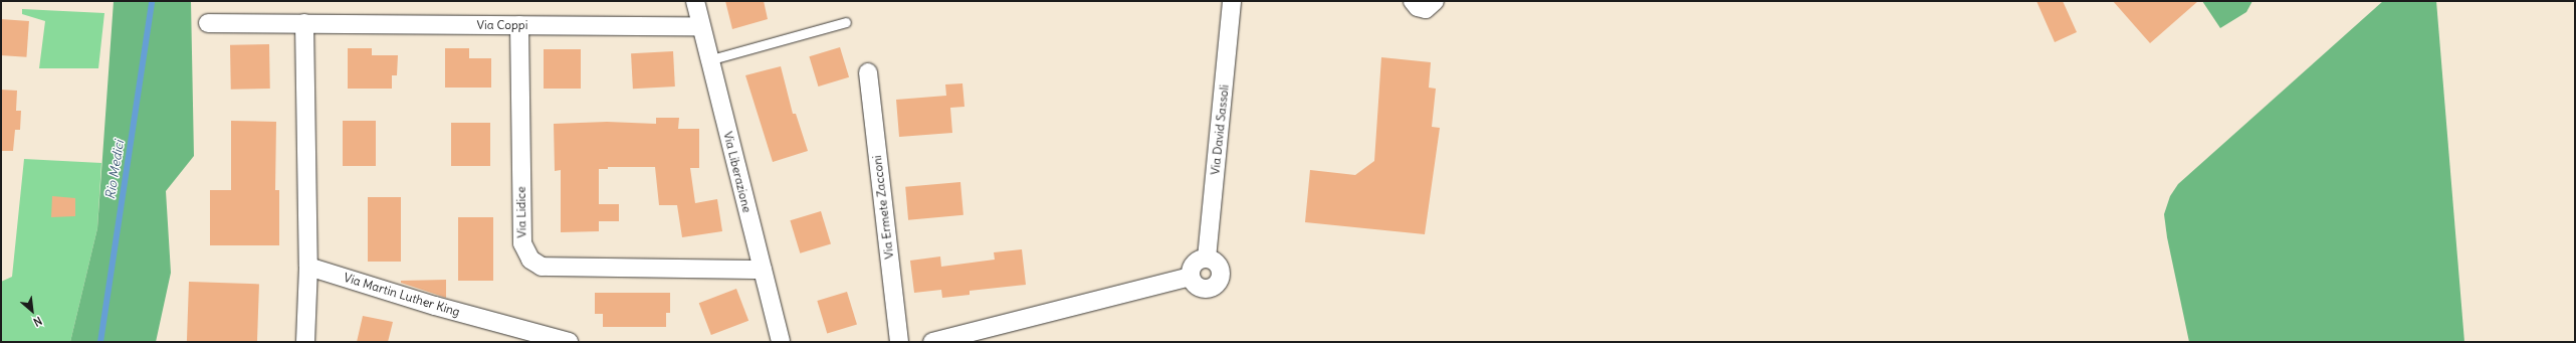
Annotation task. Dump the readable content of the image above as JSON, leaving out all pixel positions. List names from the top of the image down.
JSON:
{
  "streets": {
    "street": [
      "Via Coppi",
      "Via David Sassoli",
      "Via Liberazione",
      "Via Ermete Zacconi",
      "Via Lidice",
      "Via Martin Luther King"
    ]
  },
  "crossings": [
    ["Via Coppi", "Via Liberazione"],
    ["Via Coppi", "Via Lidice"],
    ["Via Liberazione", "Via Lidice"]
  ],
  "water": ["Rio Medici"],
  "north": "bottom right"
}
